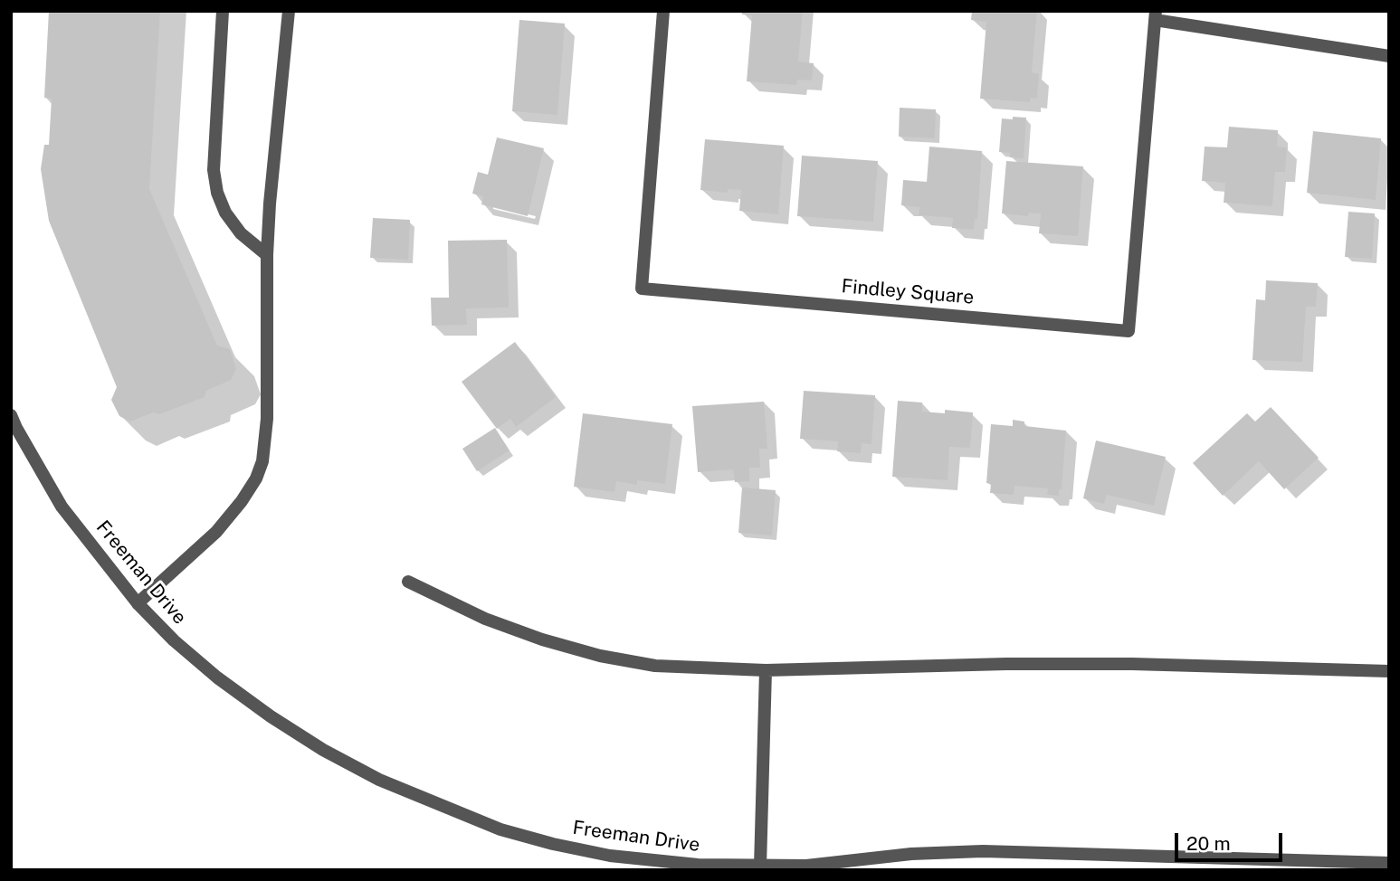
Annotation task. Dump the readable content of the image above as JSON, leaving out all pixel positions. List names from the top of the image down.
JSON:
{
  "streets": {
    "street": ["Findley Square", "Freeman Drive"]
  },
  "scale_bar": "20 m"
}
